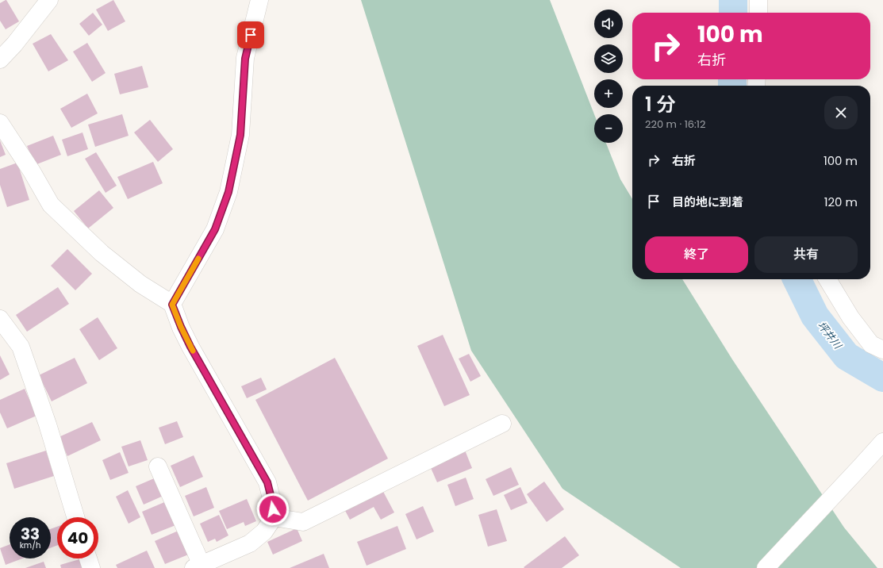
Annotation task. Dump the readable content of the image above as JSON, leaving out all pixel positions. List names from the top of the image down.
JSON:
{
  "water": ["坪井川"],
  "page": {
    "map_buttons": ["+", "−"],
    "turn": ["100 m", "右折"],
    "heading": ["1 分", "220 m · 16:12"],
    "list": [
      {
        "name": "右折",
        "value": "100 m"
      },
      {
        "name": "目的地に到着",
        "value": "120 m"
      }
    ],
    "buttons": ["終了", "共有"],
    "speed": "33 km/h",
    "limit": "40"
  }
}
